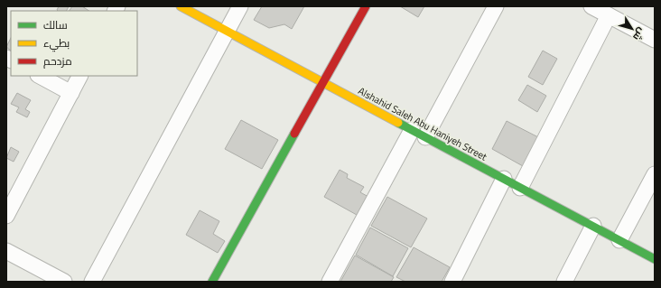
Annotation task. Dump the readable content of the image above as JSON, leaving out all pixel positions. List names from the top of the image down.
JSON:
{
  "streets": {
    "street": ["Alshahid Saleh Abu Haniyeh Street"]
  },
  "legend": ["سالك", "بطيء", "مزدحم"],
  "north": "bottom right"
}
